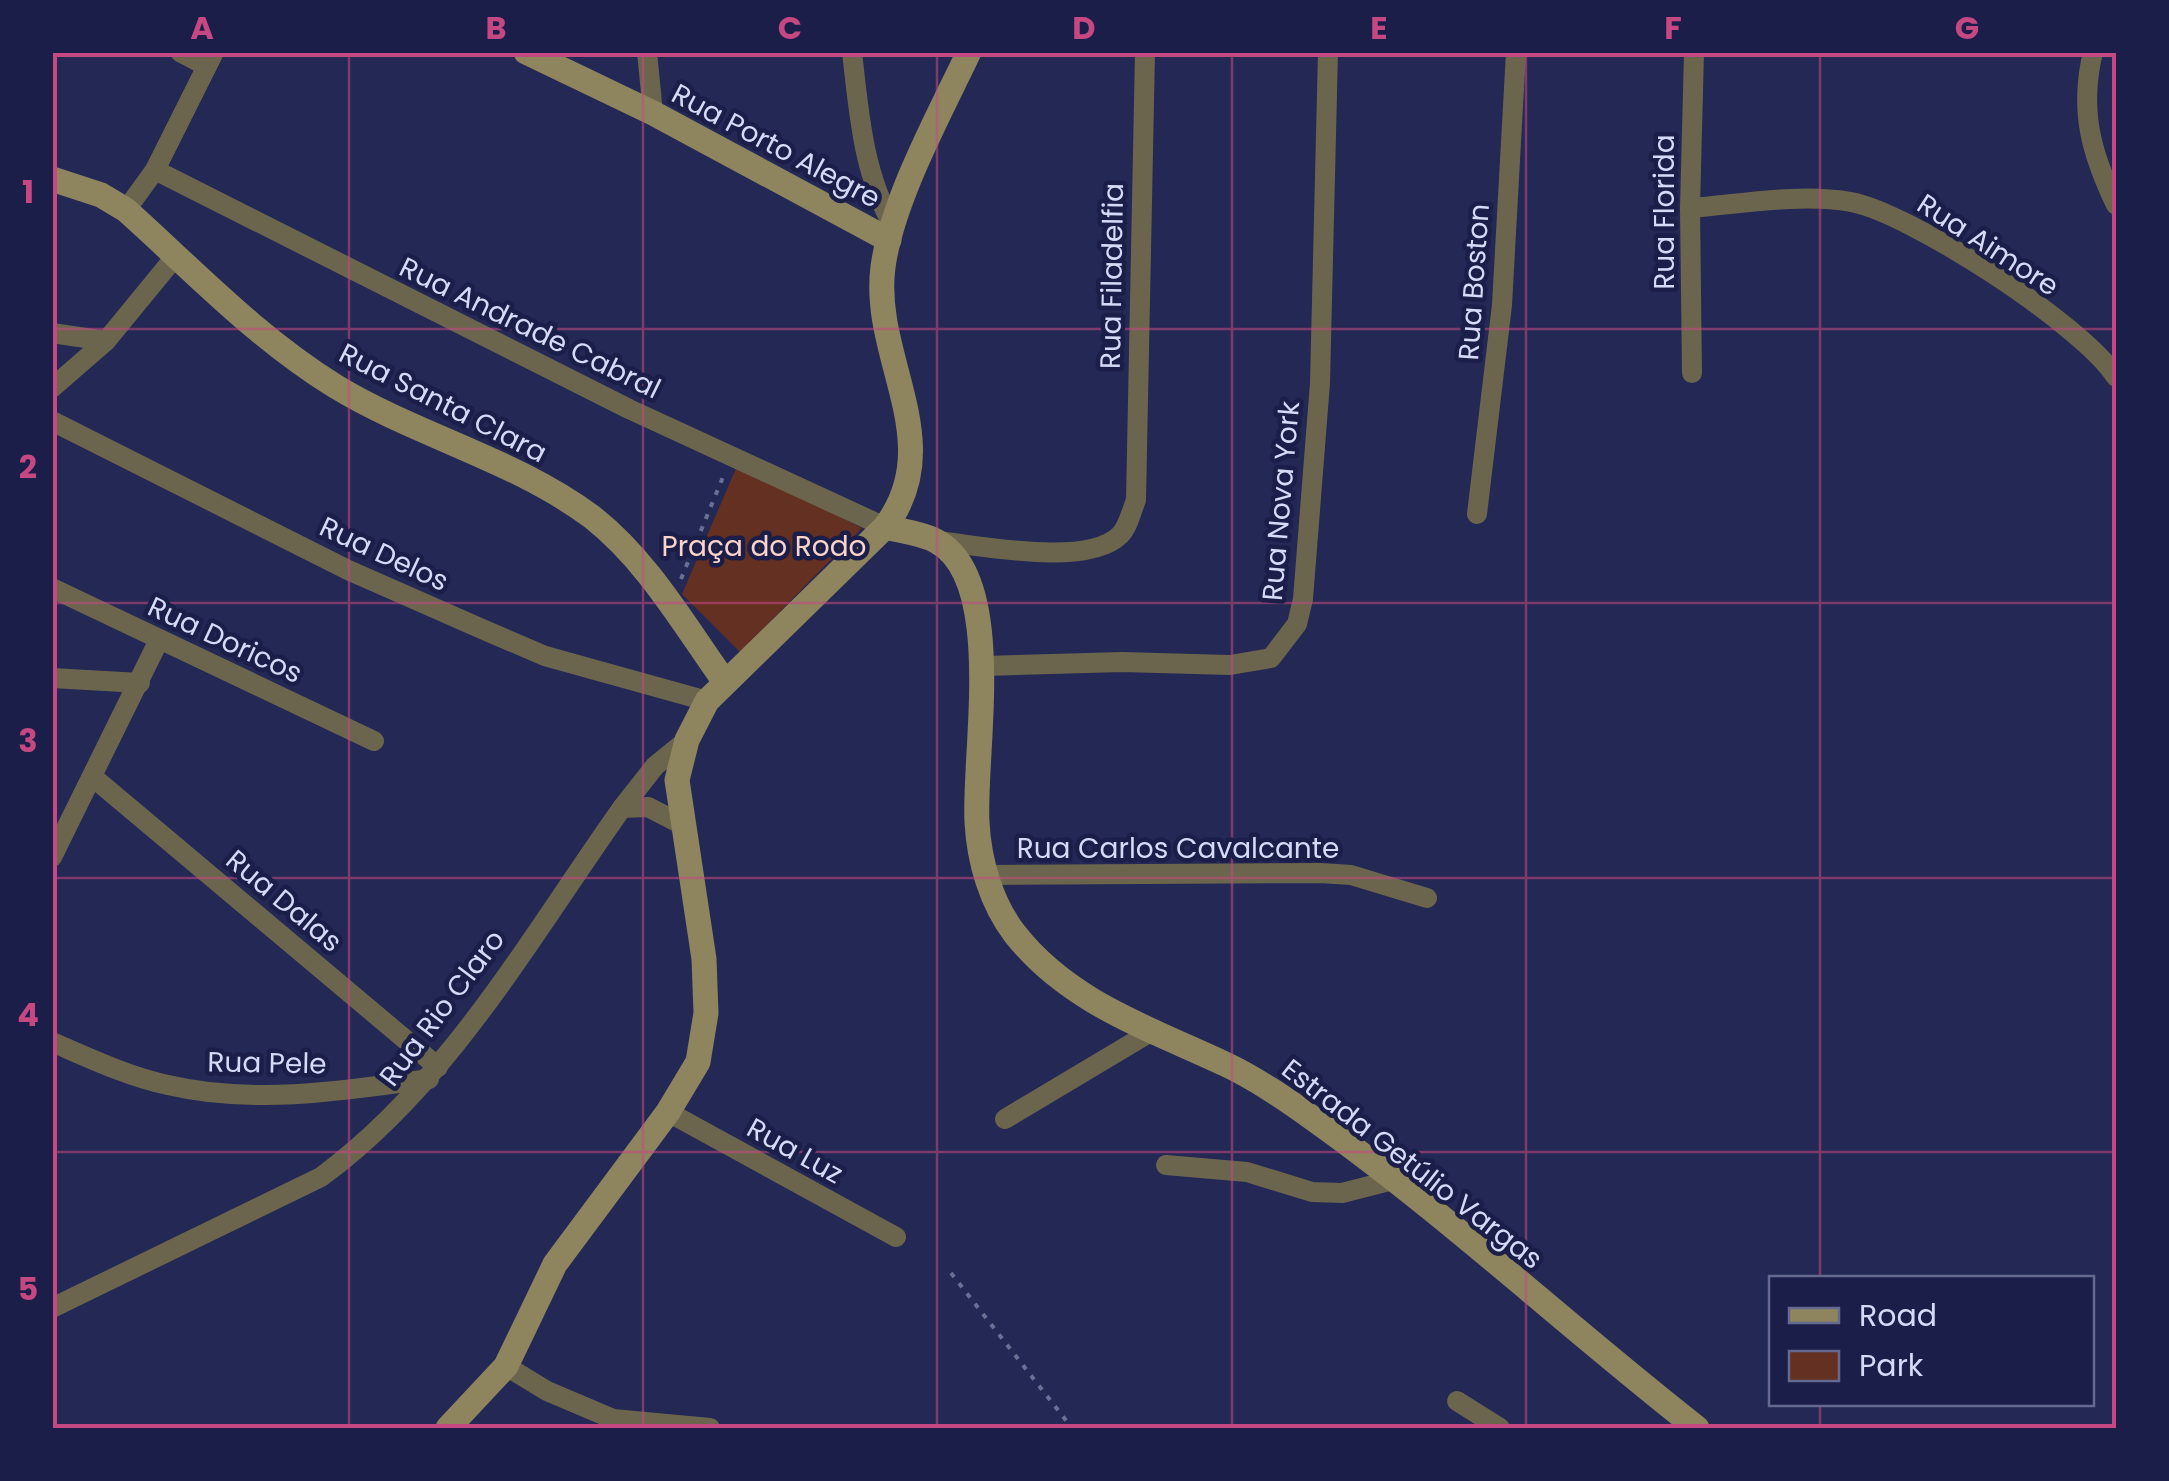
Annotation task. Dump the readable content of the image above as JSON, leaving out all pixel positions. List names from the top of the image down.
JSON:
{
  "streets": {
    "main road": ["Rua Porto Alegre", "Rua Santa Clara", "Estrada Getúlio Vargas"],
    "street": [
      "Rua Florida",
      "Rua Aimore",
      "Rua Filadelfia",
      "Rua Boston",
      "Rua Andrade Cabral",
      "Rua Nova York",
      "Rua Delos",
      "Rua Doricos",
      "Rua Carlos Cavalcante",
      "Rua Dalas",
      "Rua Rio Claro",
      "Rua Pele",
      "Rua Luz"
    ]
  },
  "crossings": [
    ["Rua Florida", "Rua Aimore"],
    ["Rua Filadelfia", "Estrada Getúlio Vargas"],
    ["Rua Santa Clara", "Rua Delos"],
    ["Rua Nova York", "Estrada Getúlio Vargas"],
    ["Rua Carlos Cavalcante", "Estrada Getúlio Vargas"],
    ["Rua Dalas", "Rua Rio Claro"],
    ["Rua Dalas", "Rua Pele"],
    ["Rua Rio Claro", "Rua Pele"]
  ],
  "parks": ["Praça do Rodo"],
  "legend": ["Road", "Park"],
  "grid": {
    "columns": [
      "A",
      "B",
      "C",
      "D",
      "E",
      "F",
      "G"
    ],
    "rows": [
      "1",
      "2",
      "3",
      "4",
      "5"
    ]
  }
}
